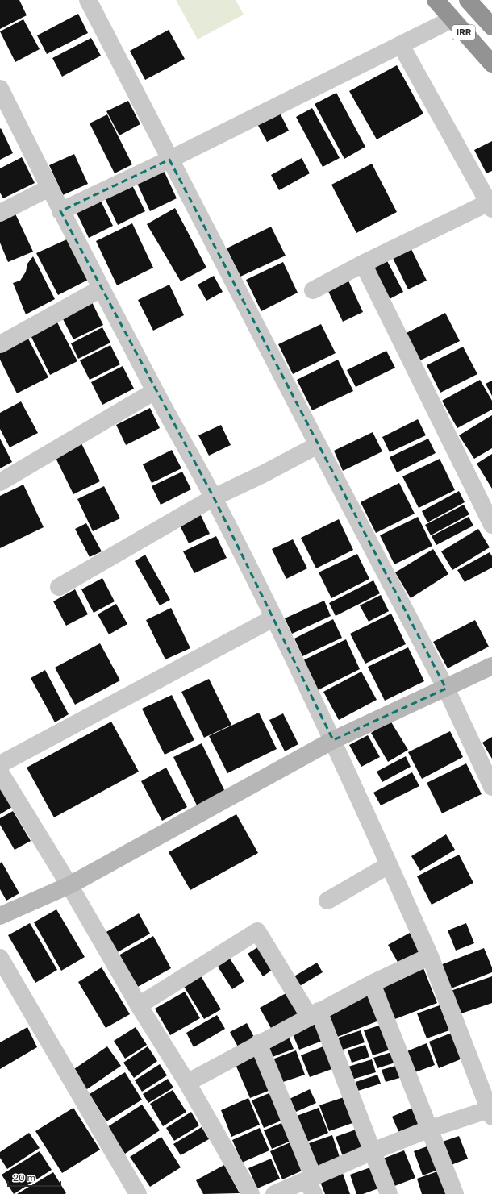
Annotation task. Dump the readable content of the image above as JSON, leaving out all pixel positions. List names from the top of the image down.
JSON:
{
  "streets": {
    "highway": ["IRR"]
  },
  "scale_bar": "20 m"
}
